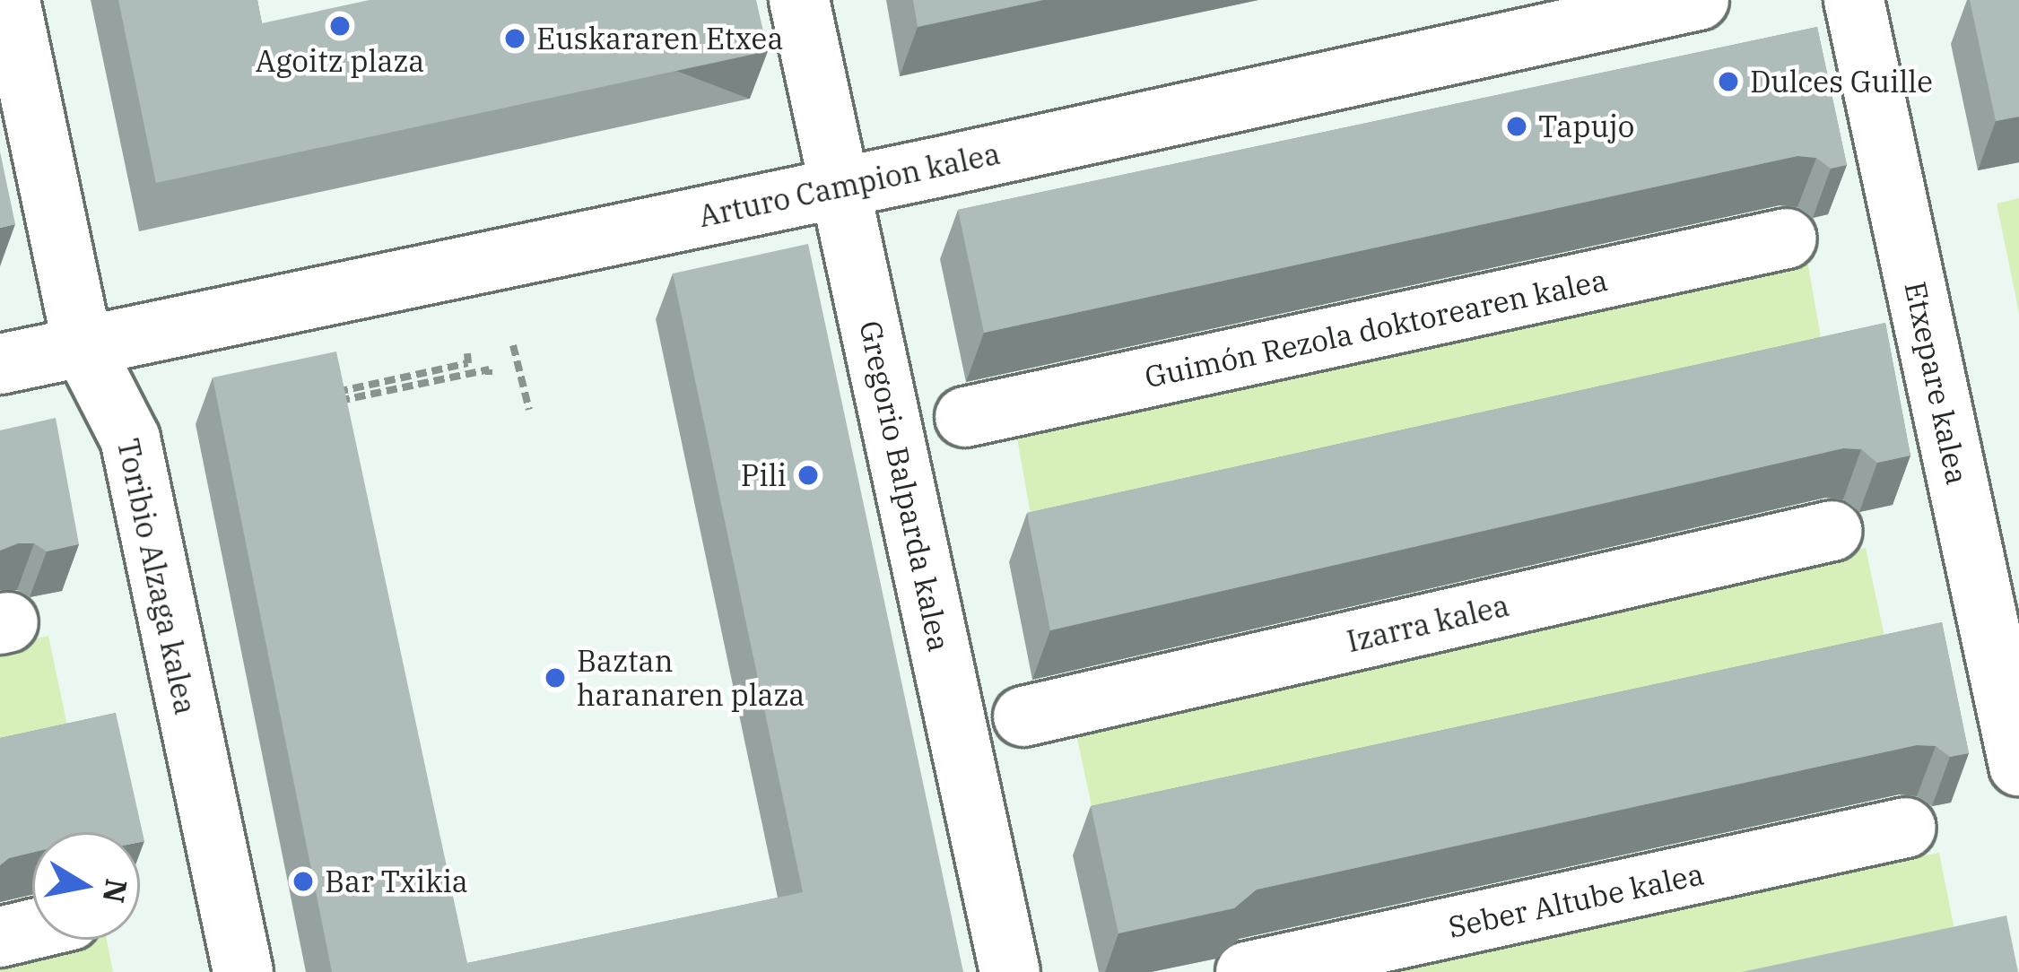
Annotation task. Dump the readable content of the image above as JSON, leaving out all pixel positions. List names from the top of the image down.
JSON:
{
  "streets": {
    "street": [
      "Arturo Campion kalea",
      "Guimón Rezola doktorearen kalea",
      "Etxepare kalea",
      "Gregorio Balparda kalea",
      "Toribio Alzaga kalea",
      "Izarra kalea",
      "Seber Altube kalea"
    ]
  },
  "crossings": [
    ["Arturo Campion kalea", "Gregorio Balparda kalea"],
    ["Arturo Campion kalea", "Toribio Alzaga kalea"]
  ],
  "places": [
    "Agoitz plaza",
    "Euskararen Etxea",
    "Dulces Guille",
    "Tapujo",
    "Pili",
    "Baztan haranaren plaza",
    "Bar Txikia"
  ],
  "north": "right"
}
